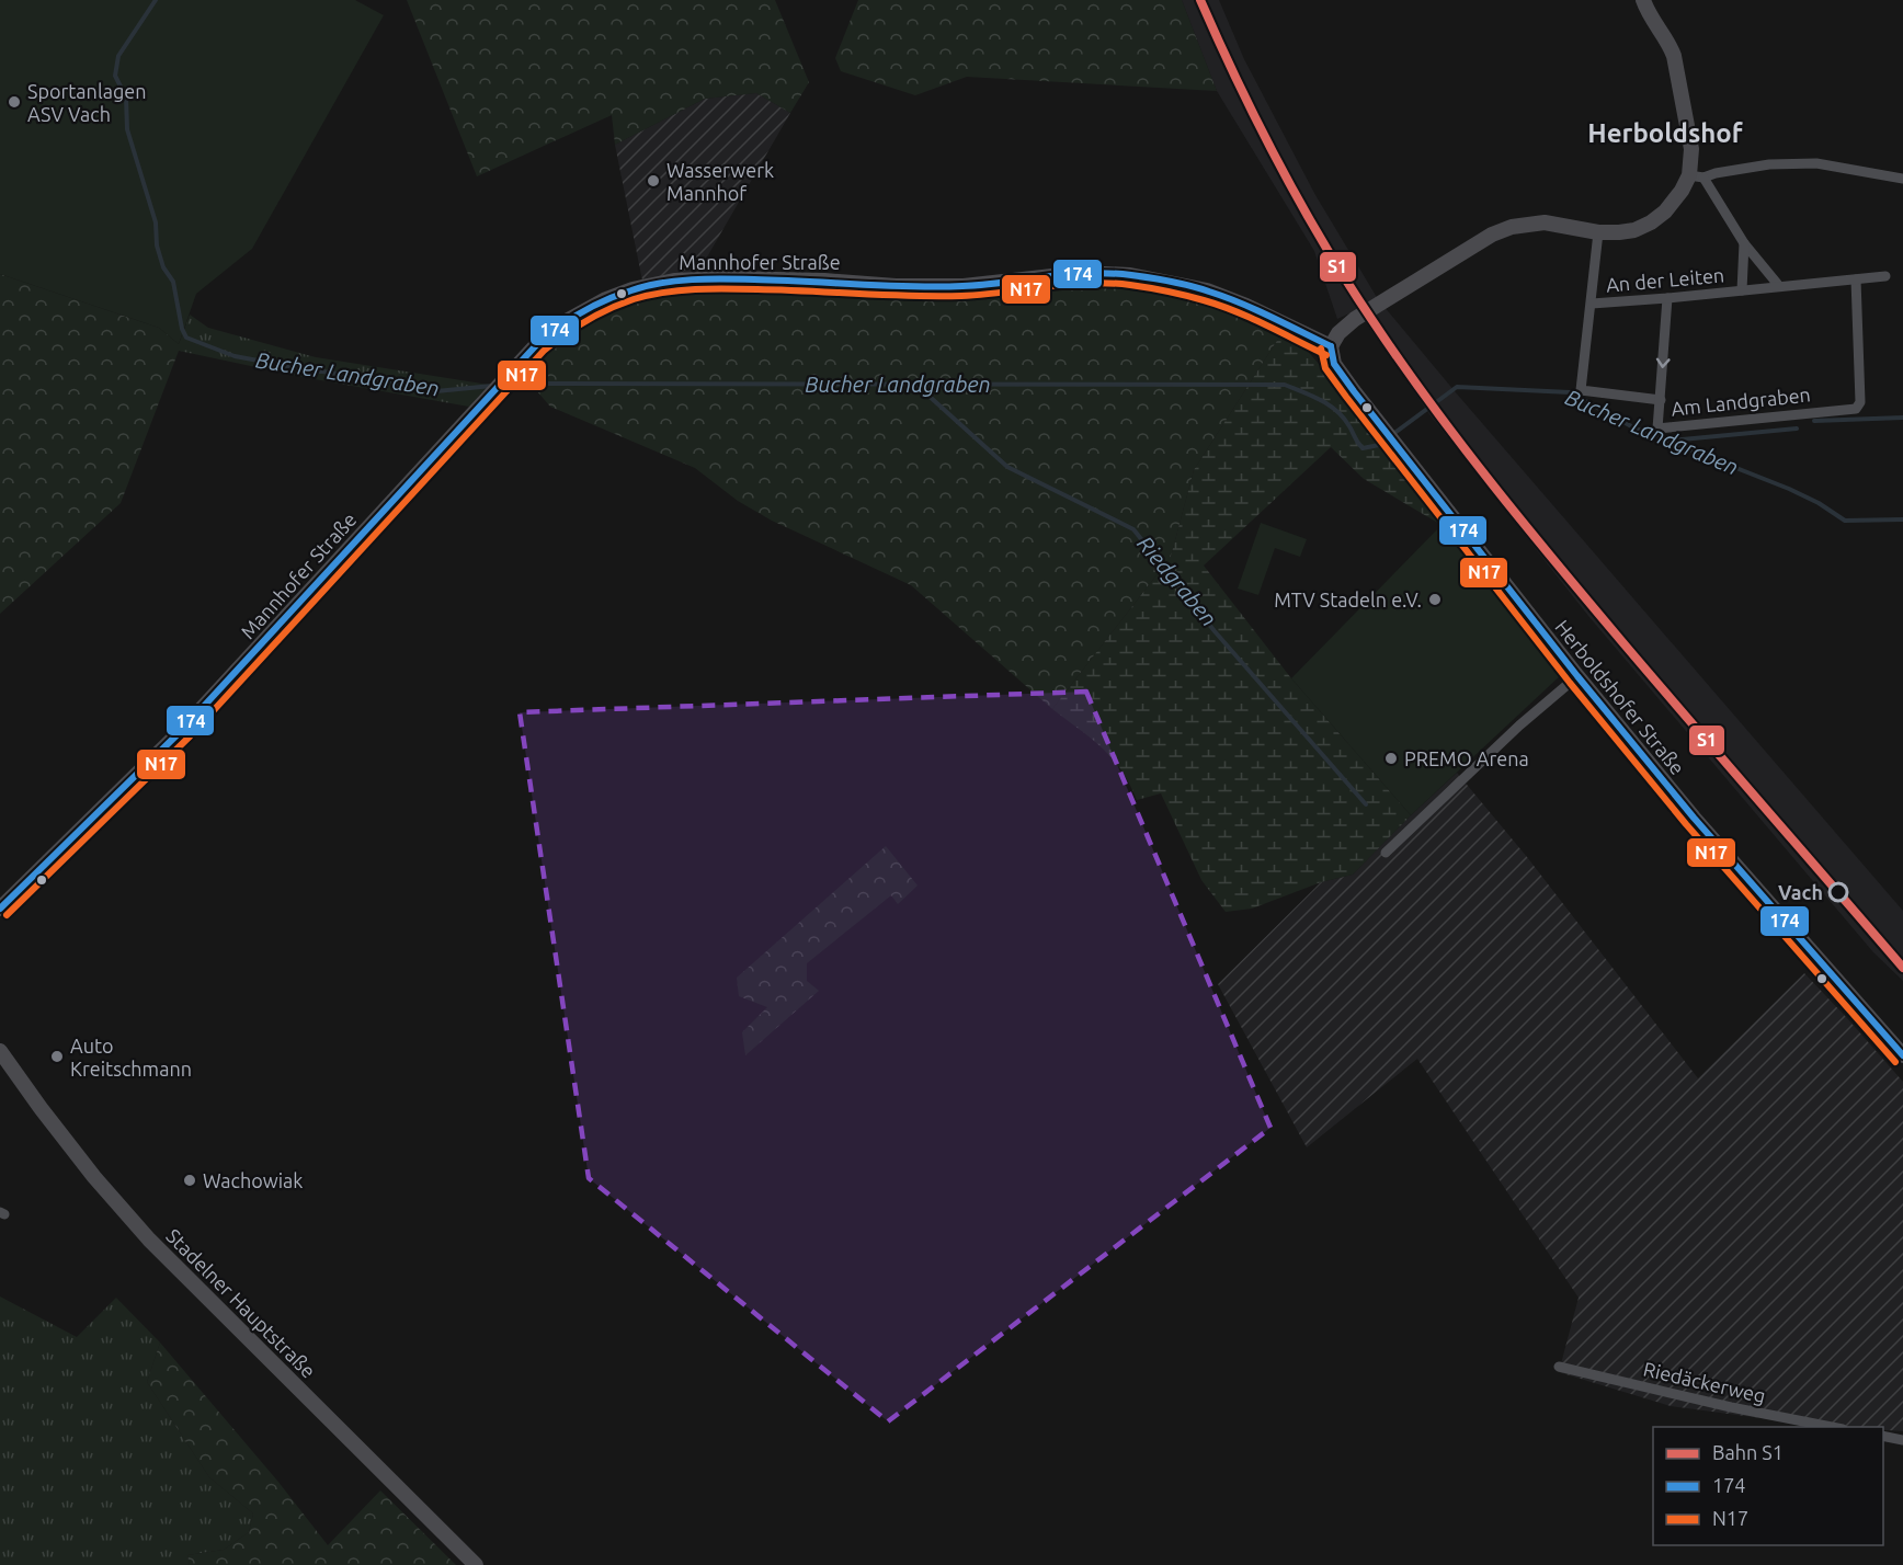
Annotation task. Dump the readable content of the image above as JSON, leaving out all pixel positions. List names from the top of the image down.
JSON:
{
  "streets": {
    "street": [
      "Mannhofer Straße",
      "An der Leiten",
      "Am Landgraben",
      "Herboldshofer Straße",
      "Stadelner Hauptstraße",
      "Riedäckerweg"
    ]
  },
  "crossings": [
    ["Mannhofer Straße", "Herboldshofer Straße"],
    ["An der Leiten", "Am Landgraben"]
  ],
  "districts": ["Herboldshof"],
  "water": ["Bucher Landgraben", "Riedgraben"],
  "places": [
    "Sportanlagen ASV Vach",
    "Wasserwerk Mannhof",
    "MTV Stadeln e.V.",
    "PREMO Arena",
    "Vach",
    "Auto Kreitschmann",
    "Wachowiak"
  ],
  "lines": ["rail line S1", "transit line 174", "transit line N17"],
  "legend": ["Bahn S1", "174", "N17"]
}
